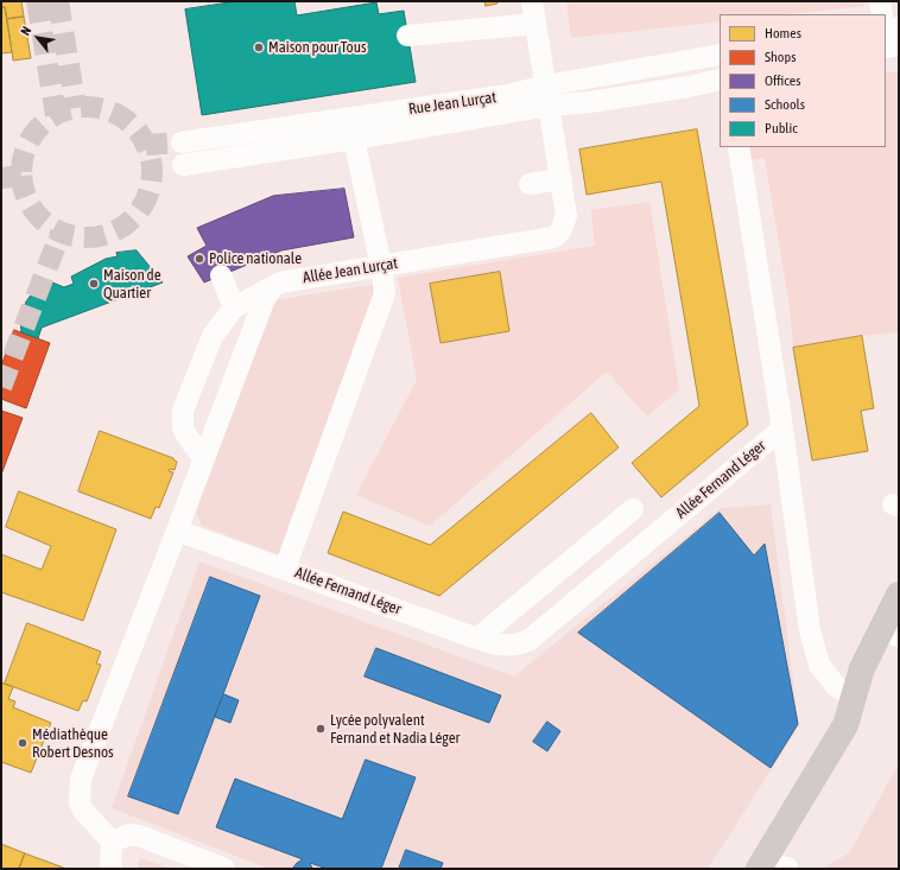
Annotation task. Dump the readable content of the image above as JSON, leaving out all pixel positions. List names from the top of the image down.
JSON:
{
  "streets": {
    "street": ["Rue Jean Lurçat", "Allée Jean Lurçat", "Allée Fernand Léger"]
  },
  "crossings": [
    ["Rue Jean Lurçat", "Allée Jean Lurçat"]
  ],
  "places": [
    "Maison pour Tous",
    "Police nationale",
    "Maison de Quartier",
    "Lycée polyvalent Fernand et Nadia Léger",
    "Médiathèque Robert Desnos"
  ],
  "legend": [
    "Homes",
    "Shops",
    "Offices",
    "Schools",
    "Public"
  ],
  "north": "top left"
}
